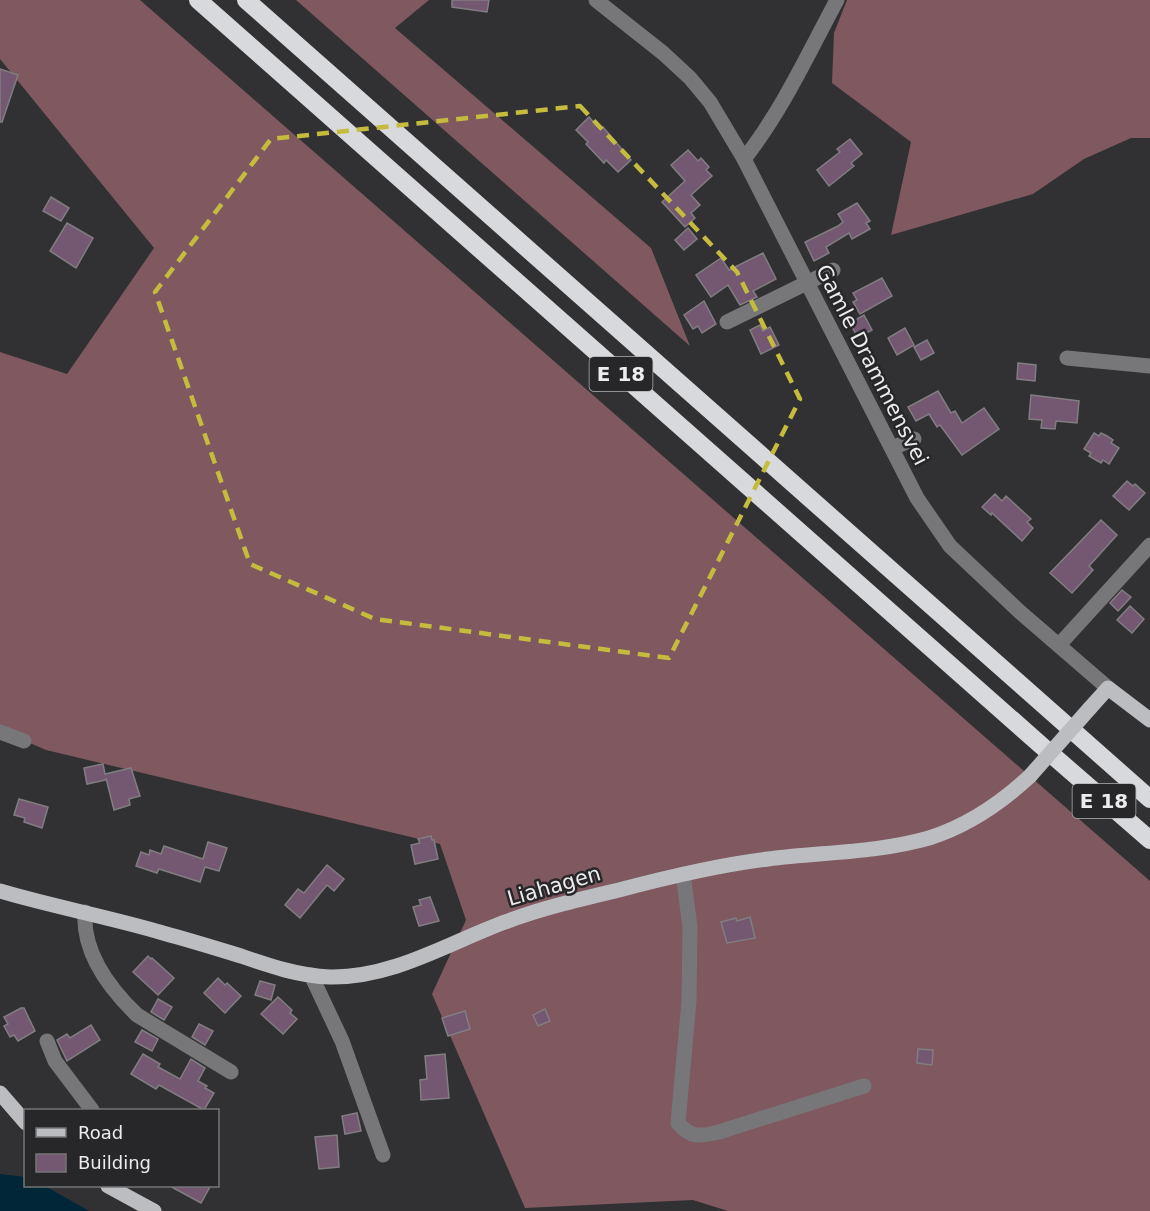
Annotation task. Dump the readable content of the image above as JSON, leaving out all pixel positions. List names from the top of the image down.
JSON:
{
  "streets": {
    "highway": ["E 18"],
    "main road": ["Gamle Drammensvei", "Liahagen"]
  },
  "crossings": [
    ["Gamle Drammensvei", "Liahagen"]
  ],
  "legend": ["Road", "Building"]
}
